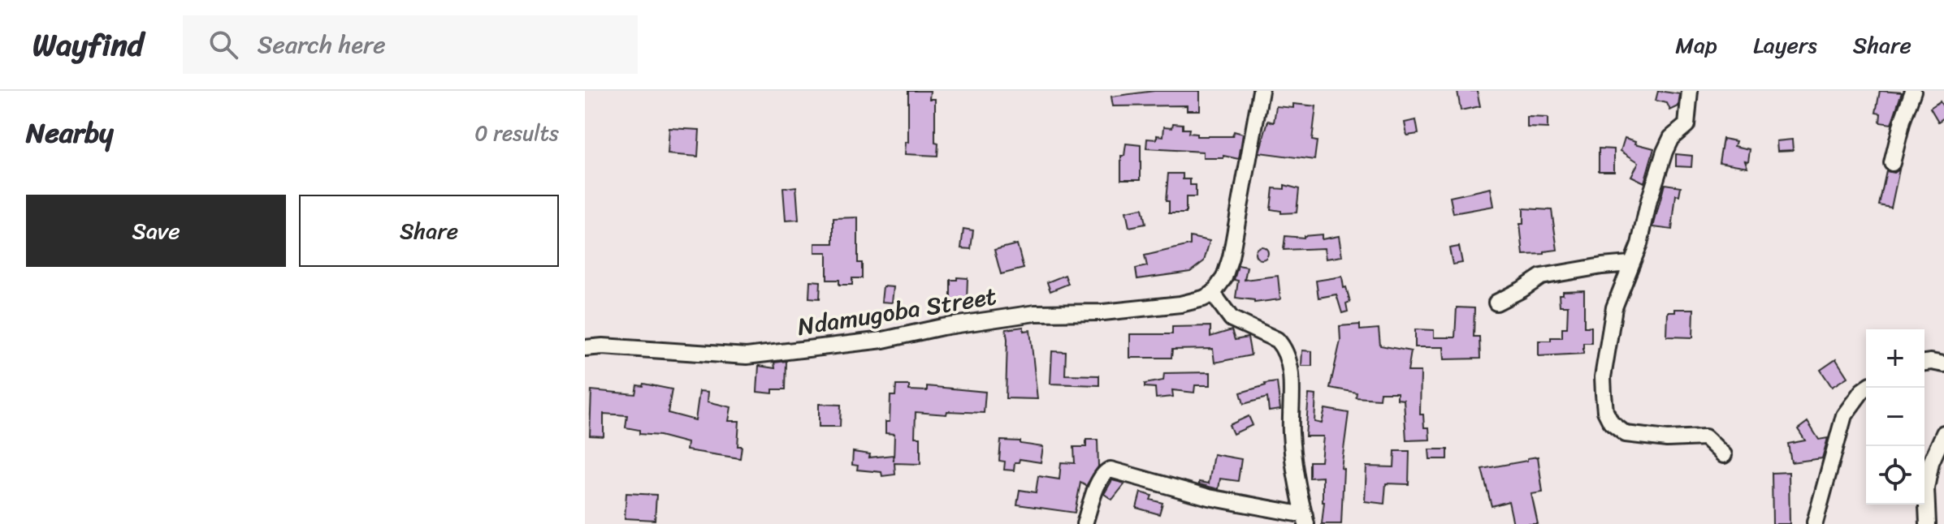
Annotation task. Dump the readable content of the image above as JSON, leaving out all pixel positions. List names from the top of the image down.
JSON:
{
  "streets": {
    "street": ["Ndamugoba Street"]
  },
  "page": {
    "header": "Wayfind",
    "search": "Search here",
    "nav": ["Map", "Layers", "Share"],
    "heading": ["Nearby", "0 results"],
    "buttons": ["Save", "Share"],
    "map_buttons": ["+", "−"]
  }
}
